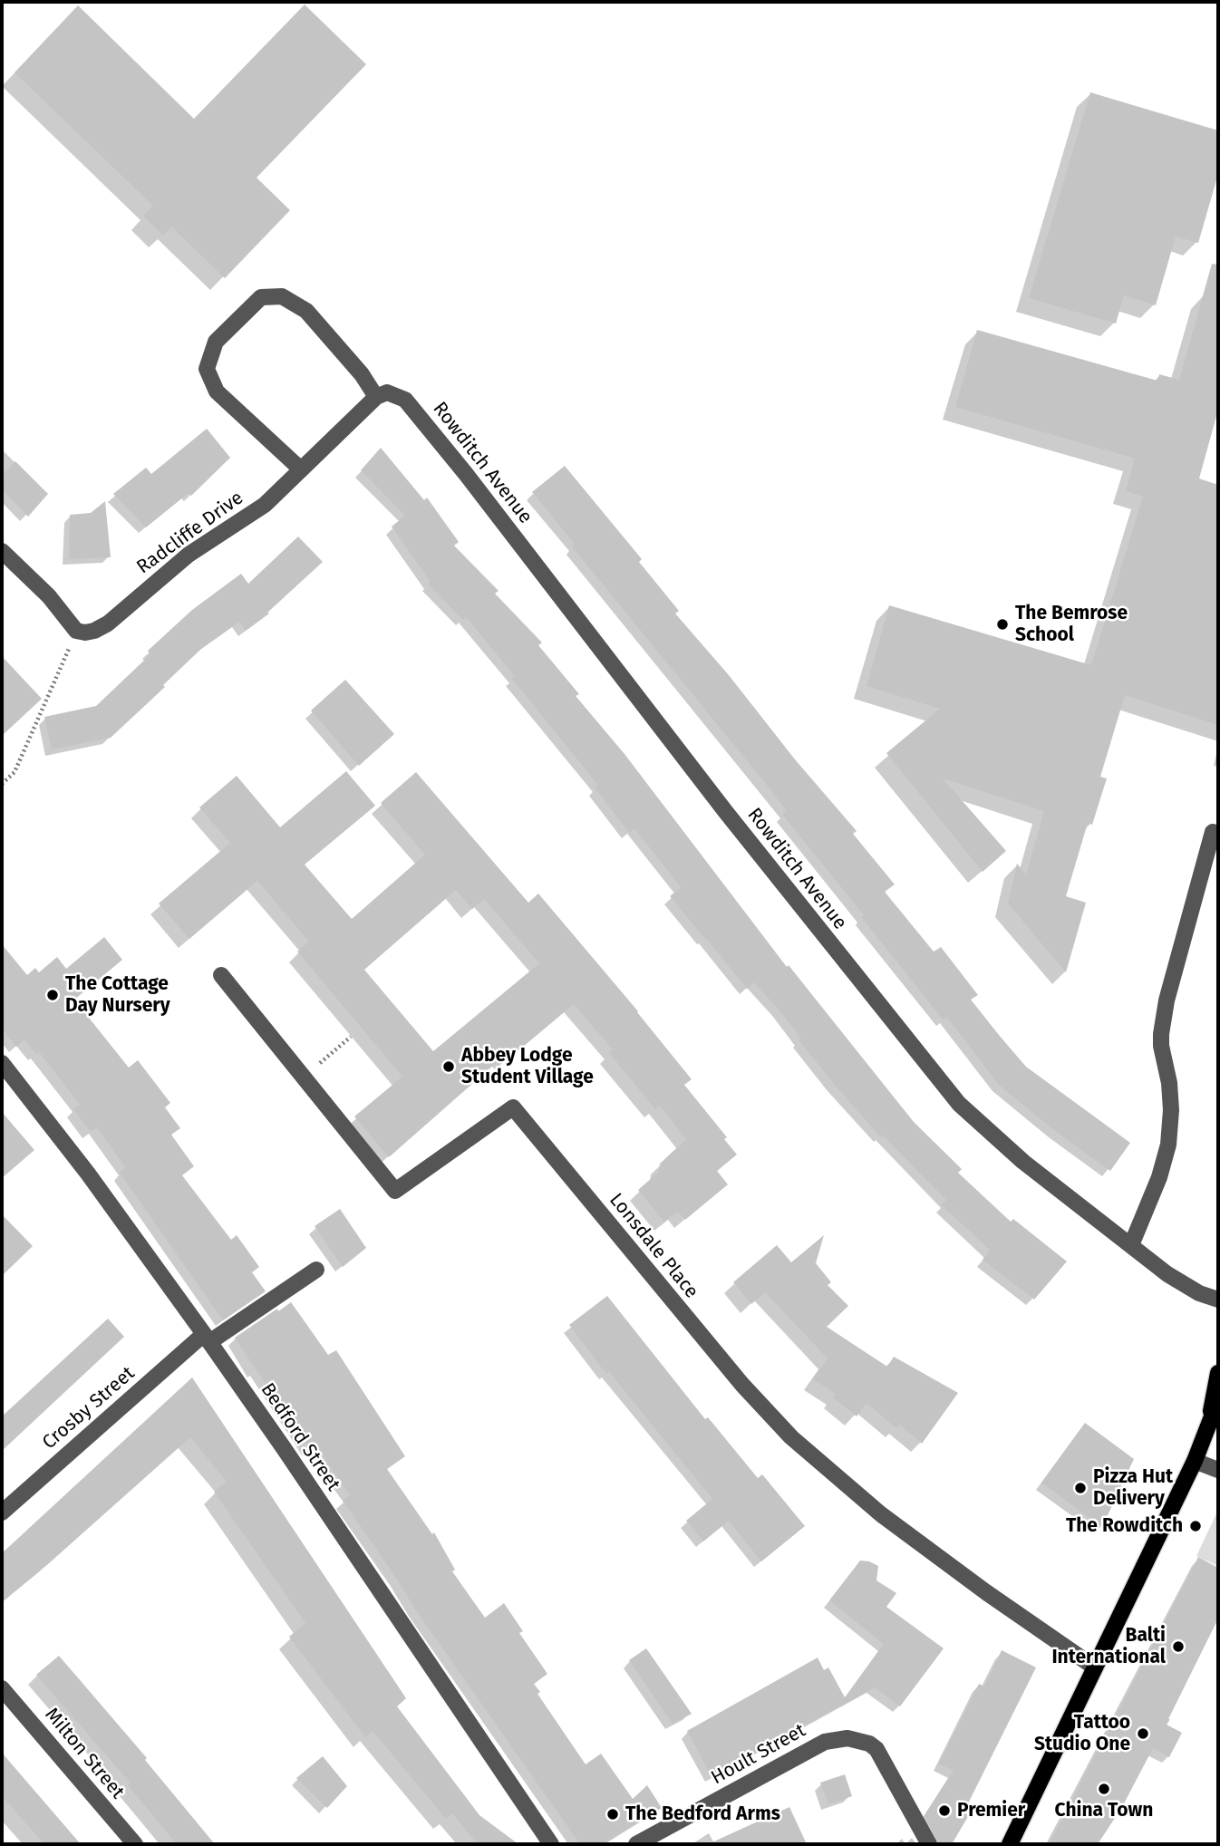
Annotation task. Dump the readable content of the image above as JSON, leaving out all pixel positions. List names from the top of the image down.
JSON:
{
  "streets": {
    "street": [
      "Rowditch Avenue",
      "Radcliffe Drive",
      "Lonsdale Place",
      "Crosby Street",
      "Bedford Street",
      "Milton Street",
      "Hoult Street"
    ]
  },
  "crossings": [
    ["Rowditch Avenue", "Radcliffe Drive"],
    ["Crosby Street", "Bedford Street"]
  ],
  "places": [
    "The Bemrose School",
    "The Cottage Day Nursery",
    "Abbey Lodge Student Village",
    "Pizza Hut Delivery",
    "The Rowditch",
    "Balti International",
    "Tattoo Studio One",
    "China Town",
    "Premier",
    "The Bedford Arms"
  ]
}
